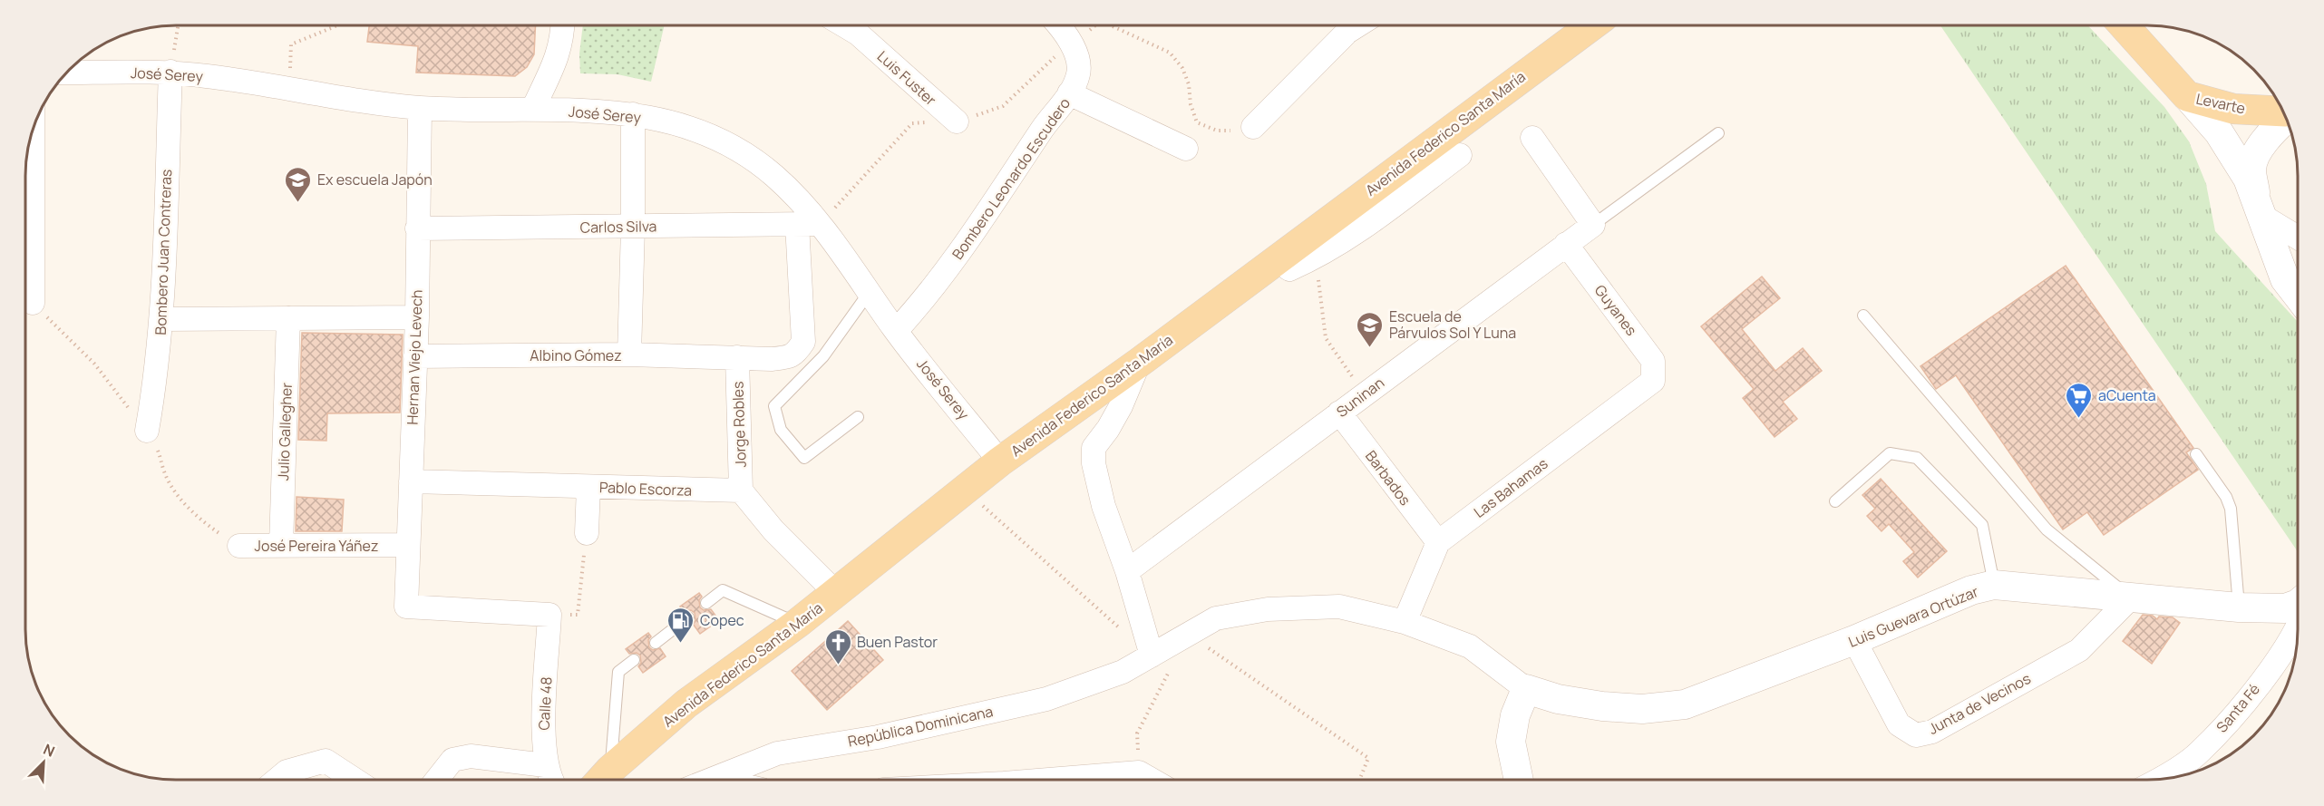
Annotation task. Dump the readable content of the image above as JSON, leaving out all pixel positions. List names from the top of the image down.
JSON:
{
  "streets": {
    "main road": ["Levarte", "Avenida Federico Santa María"],
    "street": [
      "José Serey",
      "Luis Fuster",
      "Bombero Leonardo Escudero",
      "Carlos Silva",
      "Bombero Juan Contreras",
      "Guyanes",
      "Albino Gómez",
      "Hernan Viejo Levech",
      "Suninan",
      "Jorge Robles",
      "Julio Gallegher",
      "Barbados",
      "Las Bahamas",
      "Pablo Escorza",
      "José Pereira Yáñez",
      "Luis Guevara Ortúzar",
      "Calle 48",
      "Junta de Vecinos",
      "Santa Fé",
      "República Dominicana"
    ]
  },
  "crossings": [
    ["José Serey", "Avenida Federico Santa María"],
    ["José Serey", "Bombero Leonardo Escudero"],
    ["José Serey", "Carlos Silva"],
    ["José Serey", "Bombero Juan Contreras"],
    ["José Serey", "Hernan Viejo Levech"],
    ["Carlos Silva", "Albino Gómez"],
    ["Carlos Silva", "Hernan Viejo Levech"],
    ["Bombero Juan Contreras", "José Pereira Yáñez"],
    ["Guyanes", "Suninan"],
    ["Guyanes", "Las Bahamas"],
    ["Albino Gómez", "Hernan Viejo Levech"],
    ["Albino Gómez", "Jorge Robles"],
    ["Hernan Viejo Levech", "Pablo Escorza"],
    ["Hernan Viejo Levech", "José Pereira Yáñez"],
    ["Hernan Viejo Levech", "Calle 48"],
    ["Suninan", "Barbados"],
    ["Jorge Robles", "Pablo Escorza"],
    ["Julio Gallegher", "José Pereira Yáñez"],
    ["Barbados", "Las Bahamas"],
    ["Las Bahamas", "República Dominicana"],
    ["Luis Guevara Ortúzar", "Junta de Vecinos"],
    ["Luis Guevara Ortúzar", "República Dominicana"]
  ],
  "places": {
    "school or university": ["Ex escuela Japón", "Escuela de Párvulos Sol Y Luna"],
    "supermarket": ["aCuenta"],
    "fuel station": ["Copec"],
    "church": ["Buen Pastor"]
  },
  "north": "top right"
}
